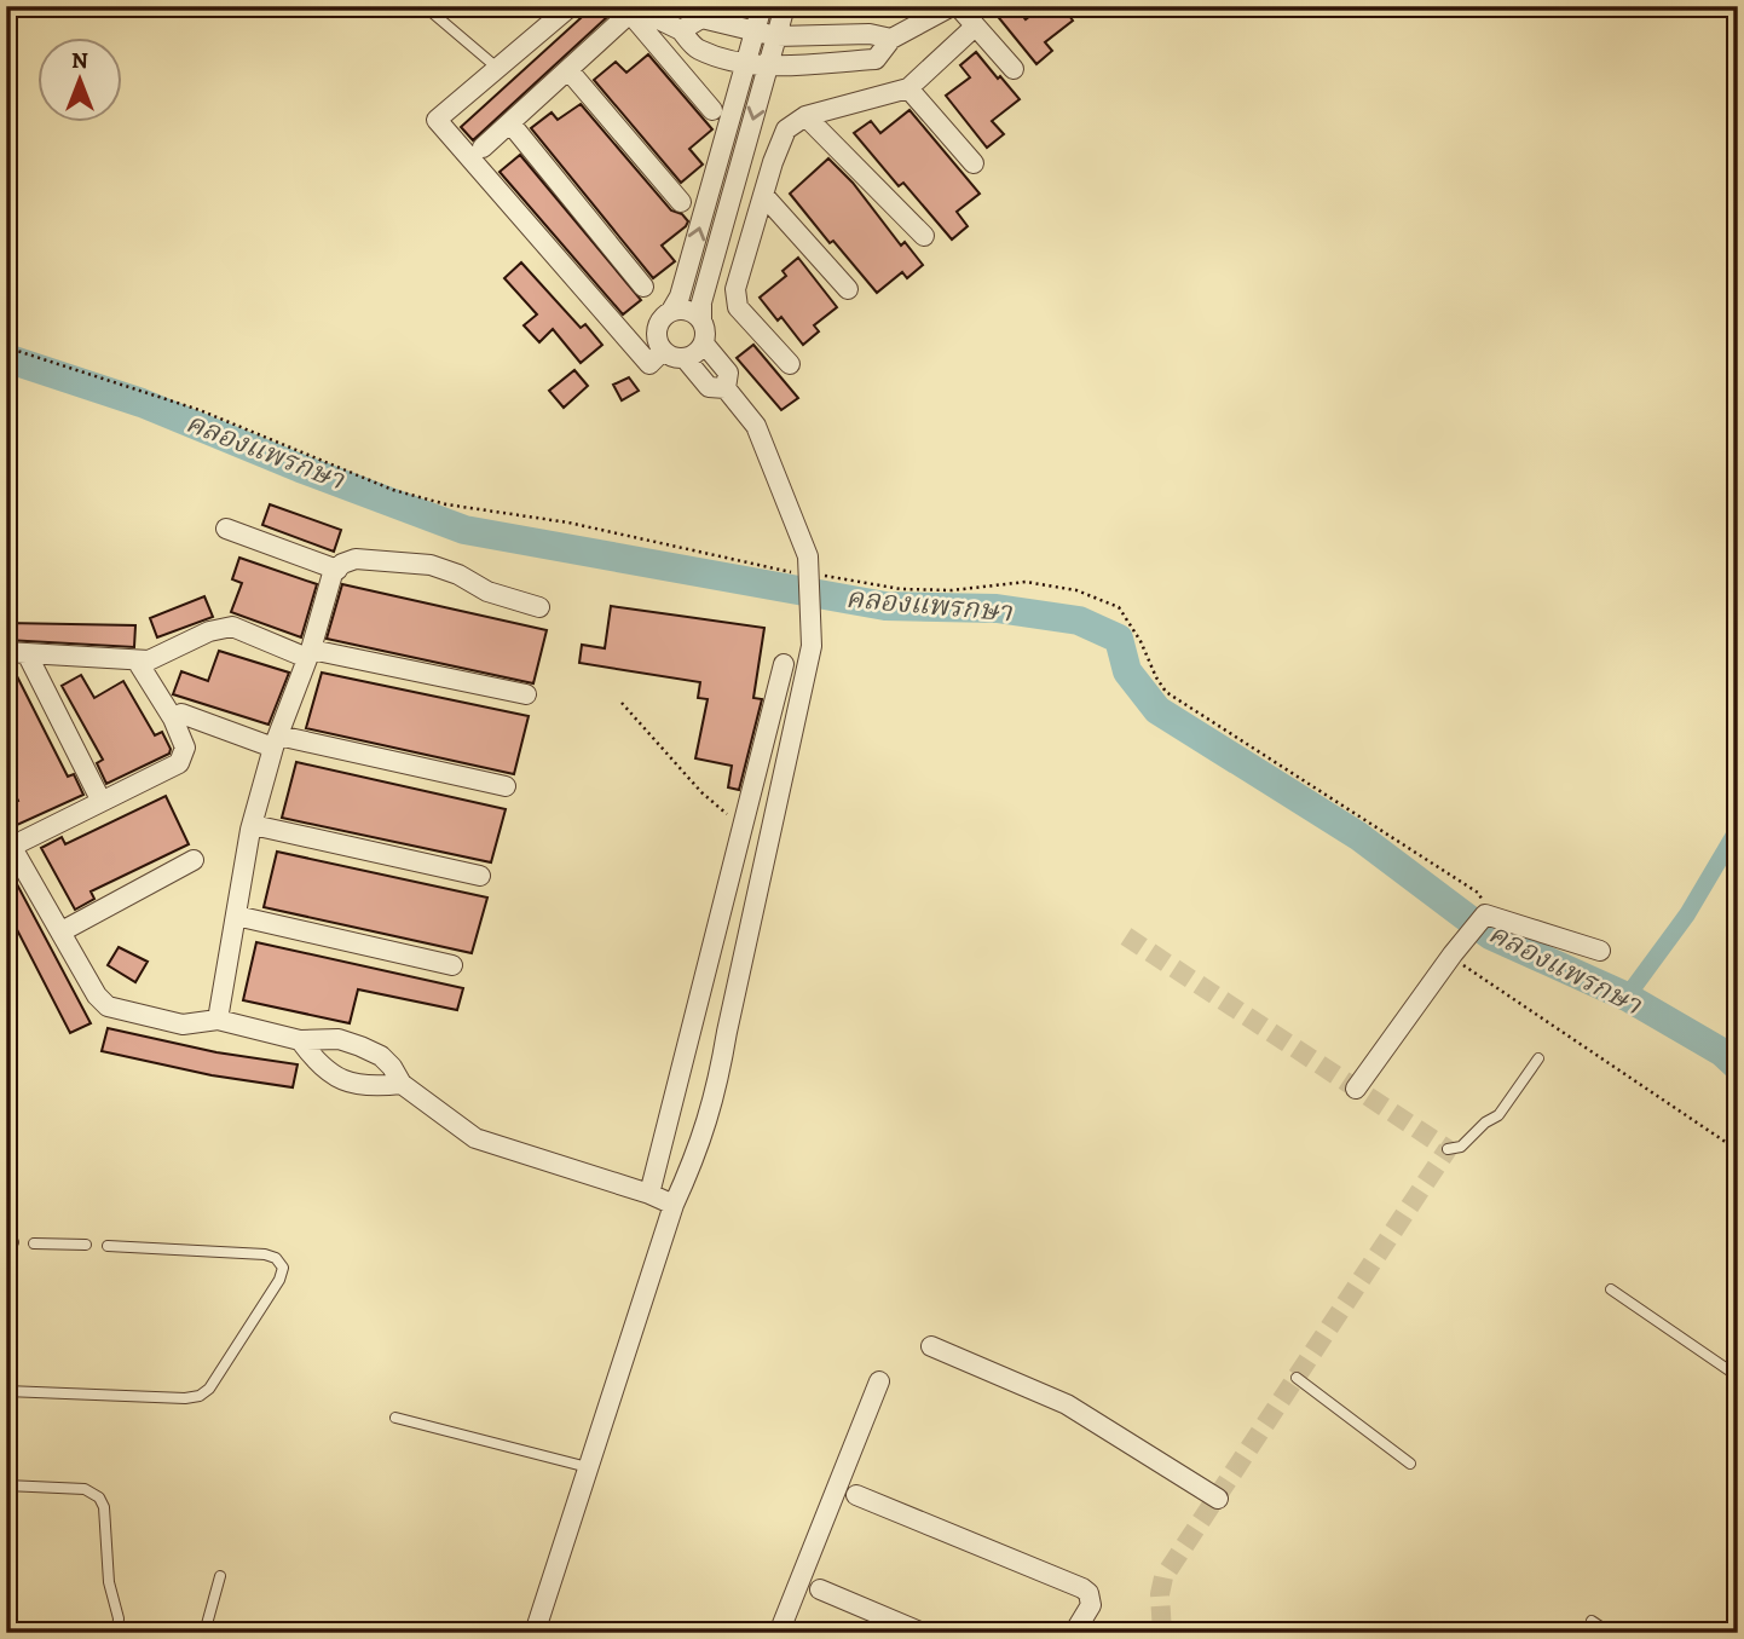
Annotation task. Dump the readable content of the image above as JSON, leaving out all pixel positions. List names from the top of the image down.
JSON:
{
  "water": ["คลองแพรกษา"],
  "north": "top"
}
